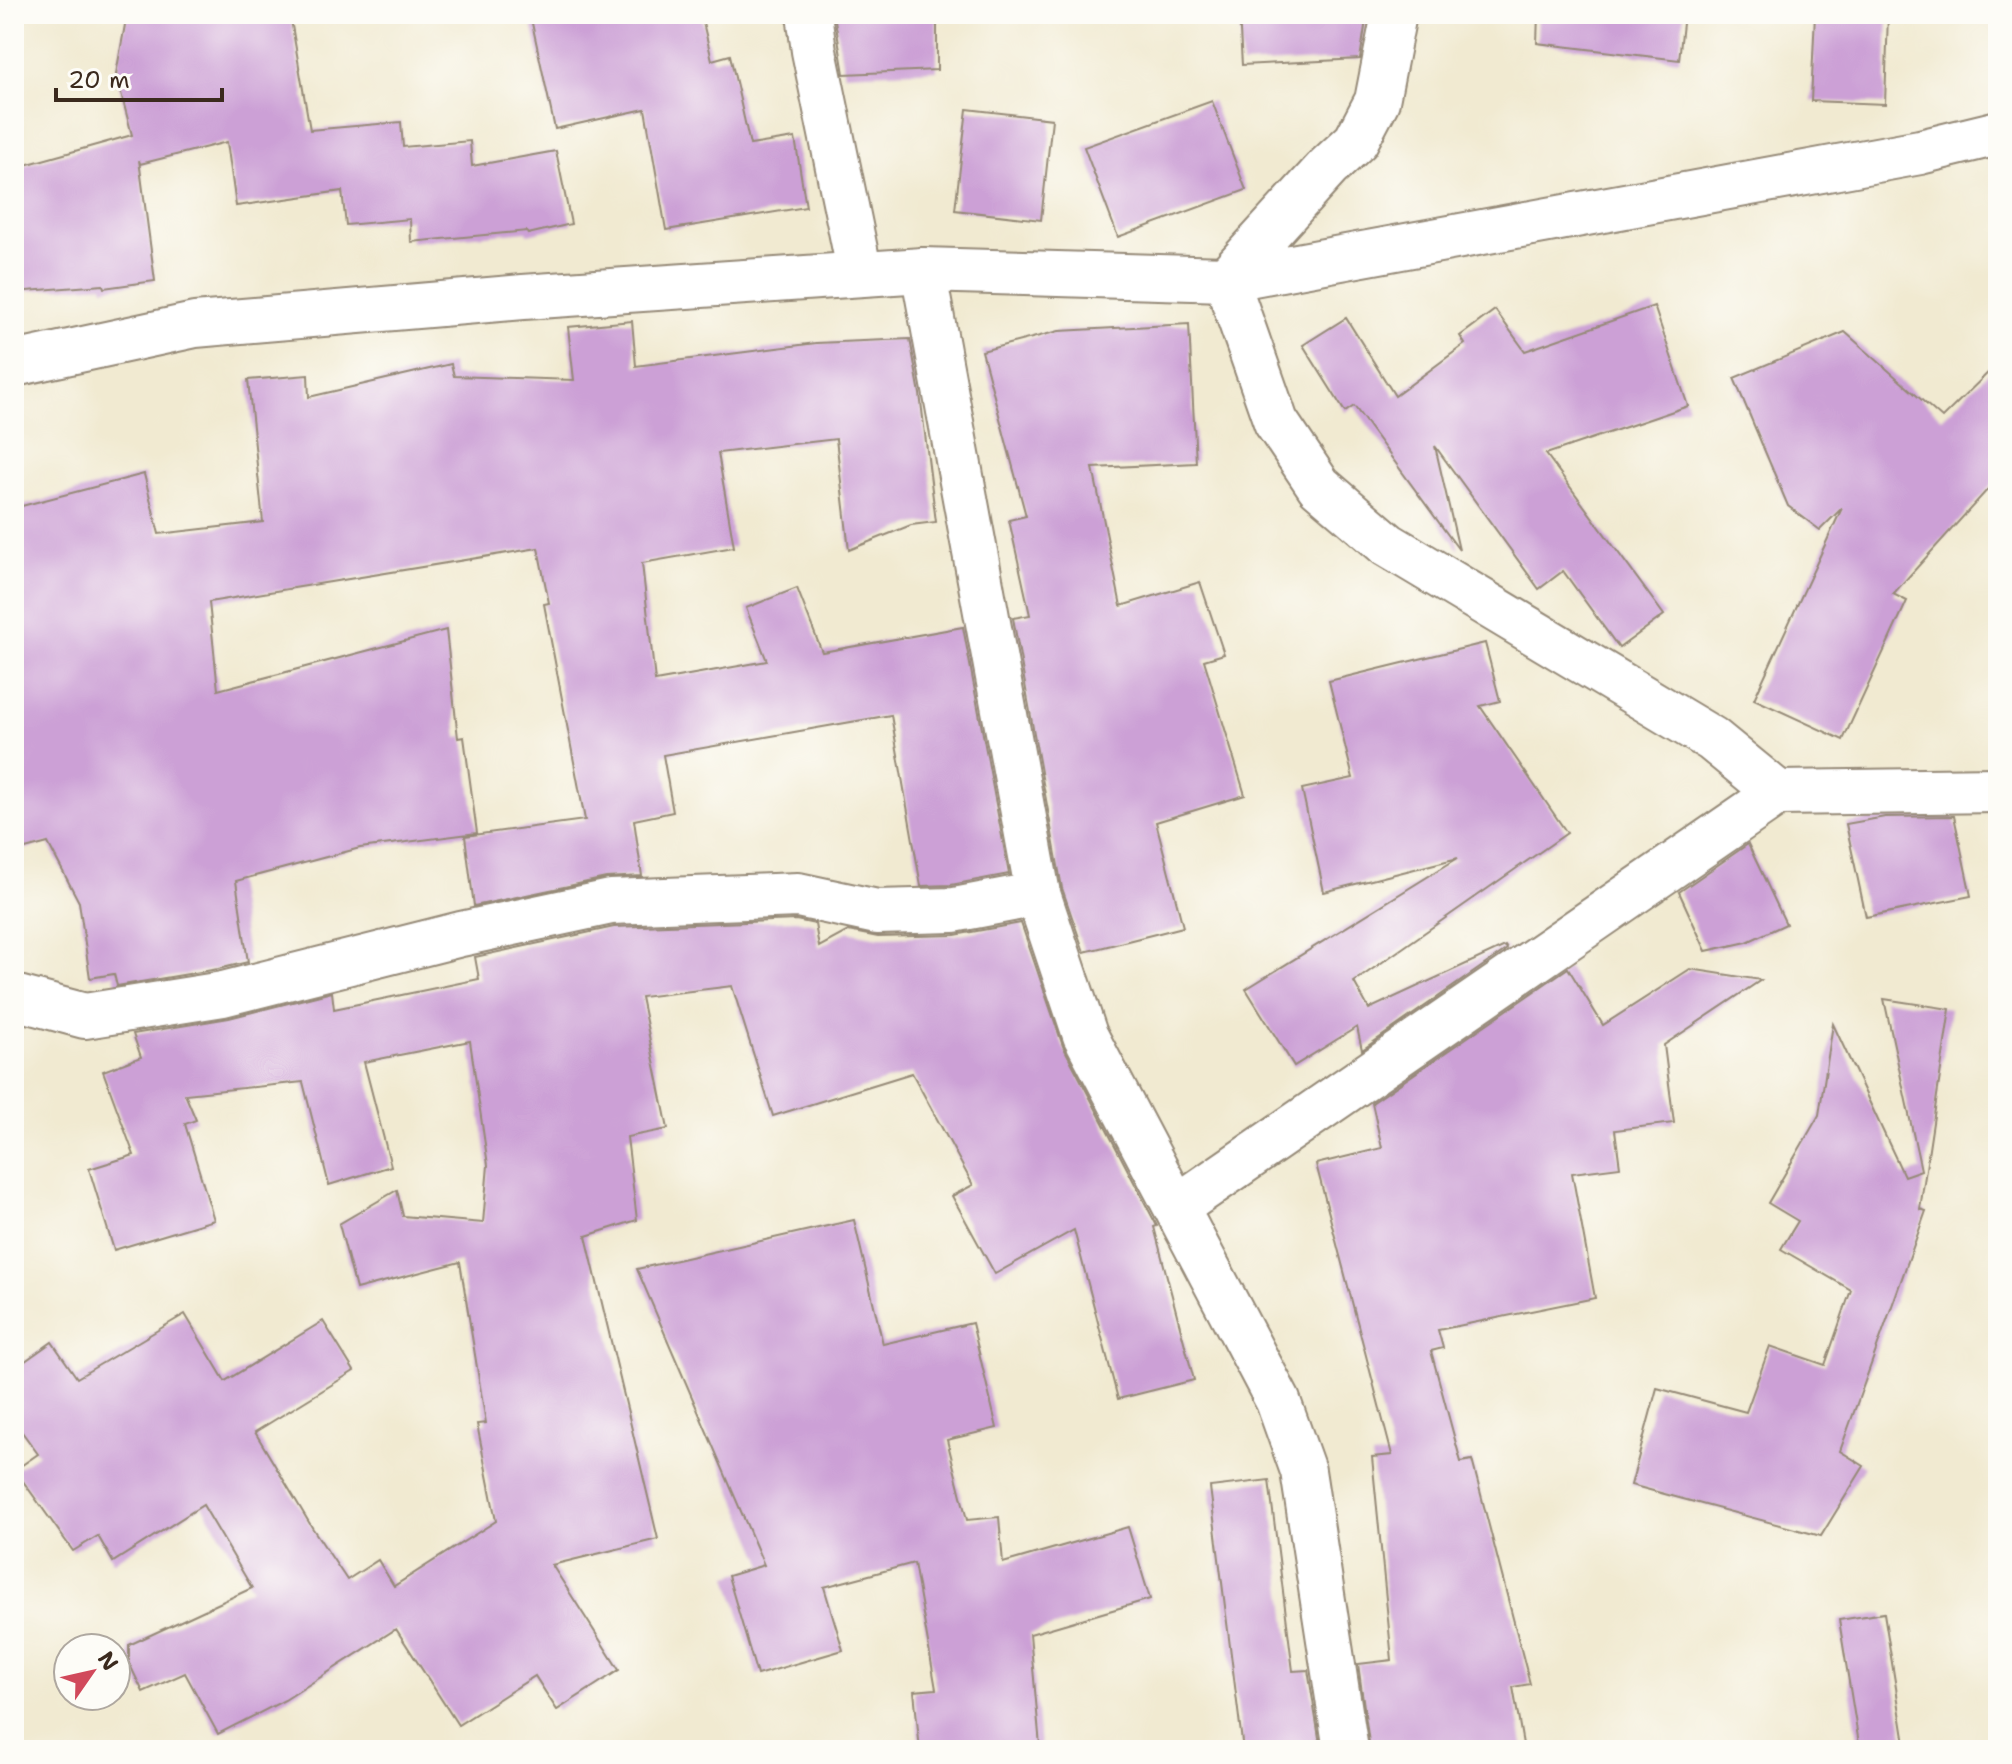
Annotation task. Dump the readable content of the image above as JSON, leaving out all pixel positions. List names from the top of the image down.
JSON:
{
  "scale_bar": "20 m",
  "north": "top right"
}
